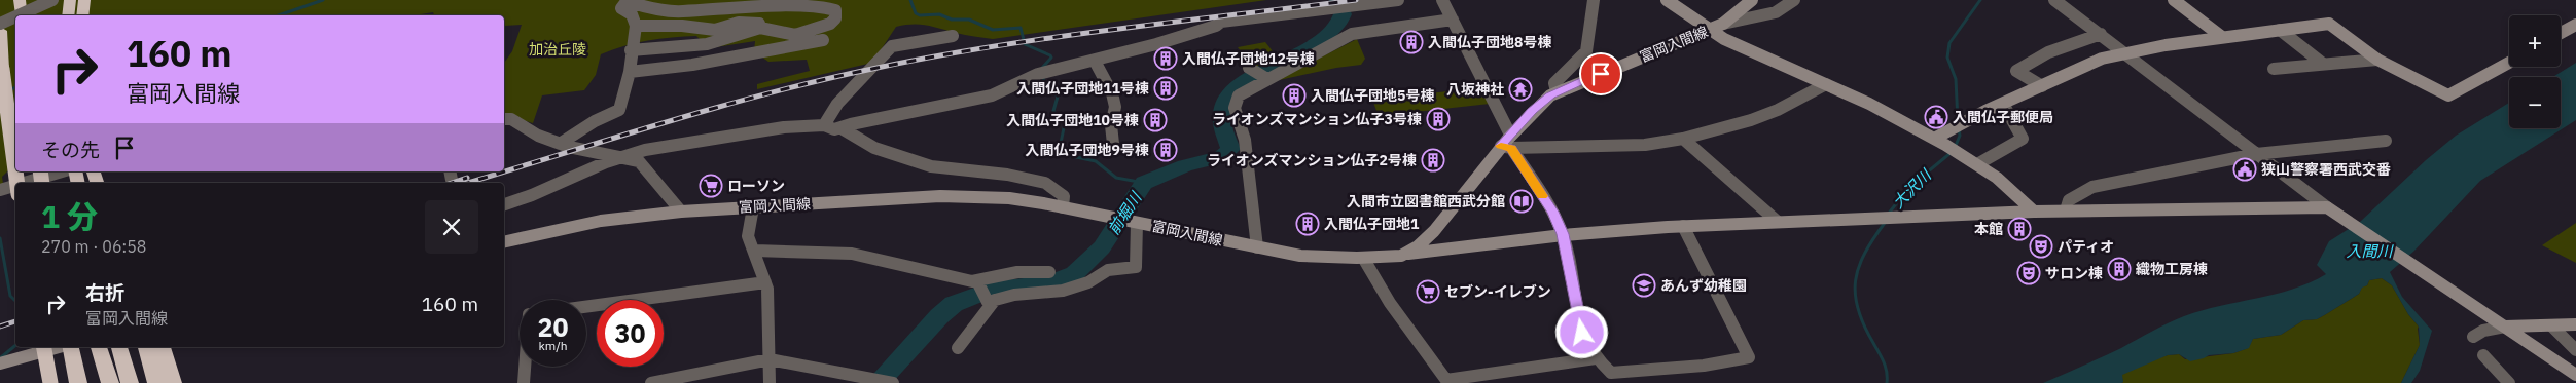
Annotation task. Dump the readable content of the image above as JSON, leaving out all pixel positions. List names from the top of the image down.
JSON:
{
  "streets": {
    "street": ["富岡入間線"]
  },
  "water": ["大沢川", "前堀川", "入間川"],
  "parks": ["加治丘陵"],
  "places": {
    "building": [
      "入間仏子団地8号棟",
      "入間仏子団地12号棟",
      "入間仏子団地11号棟",
      "入間仏子団地5号棟",
      "ライオンズマンション仏子3号棟",
      "入間仏子団地10号棟",
      "入間仏子団地9号棟",
      "ライオンズマンション仏子2号棟",
      "入間仏子団地1",
      "本館",
      "織物工房棟"
    ],
    "temple": ["八坂神社"],
    "public building": ["入間仏子郵便局", "狭山警察署西武交番"],
    "supermarket": ["ローソン", "セブン-イレブン"],
    "library": ["入間市立図書館西武分館"],
    "theatre": ["パティオ", "サロン棟"],
    "school or university": ["あんず幼稚園"]
  },
  "page": {
    "map_buttons": ["+", "−"],
    "turn": ["160 m", "富岡入間線"],
    "then": "その先",
    "heading": ["1 分", "270 m · 06:58"],
    "list": [
      {
        "name": "右折",
        "note": "富岡入間線",
        "value": "160 m"
      }
    ],
    "speed": "20 km/h",
    "limit": "30"
  }
}
